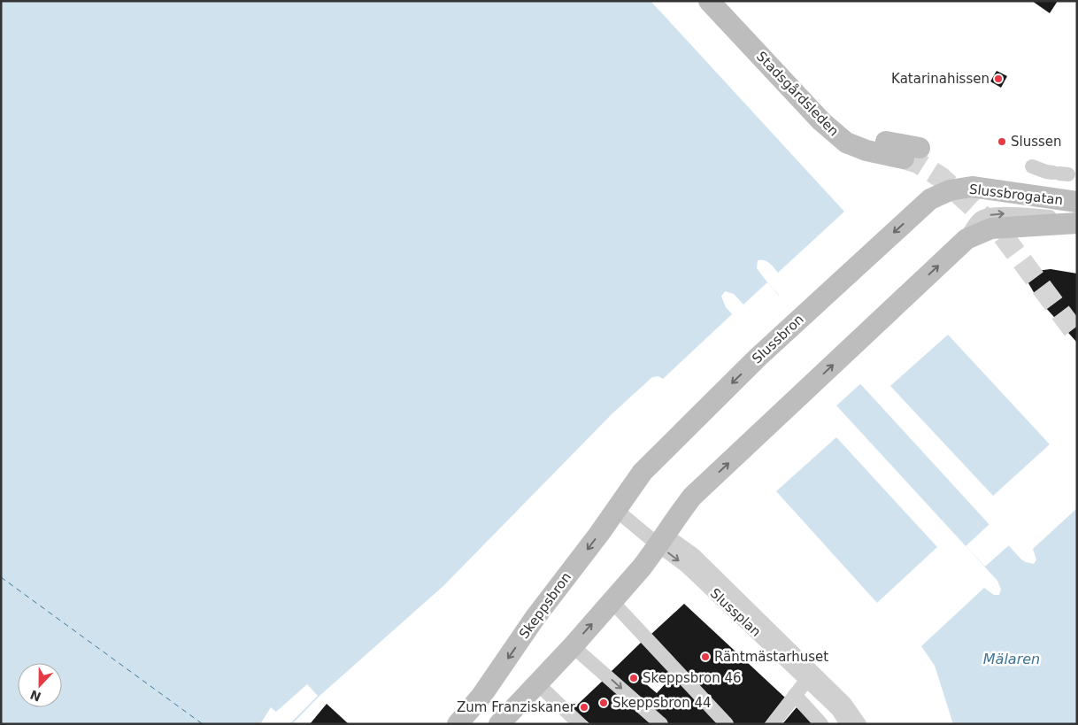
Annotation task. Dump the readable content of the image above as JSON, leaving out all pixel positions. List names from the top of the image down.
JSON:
{
  "streets": {
    "street": [
      "Stadsgårdsleden",
      "Slussbrogatan",
      "Slussbron",
      "Skeppsbron",
      "Slussplan"
    ]
  },
  "crossings": [
    ["Slussbrogatan", "Slussbron"],
    ["Slussbron", "Skeppsbron"],
    ["Skeppsbron", "Slussplan"]
  ],
  "water": ["Mälaren"],
  "places": [
    "Katarinahissen",
    "Slussen",
    "Räntmästarhuset",
    "Skeppsbron 46",
    "Skeppsbron 44",
    "Zum Franziskaner"
  ],
  "north": "bottom"
}
